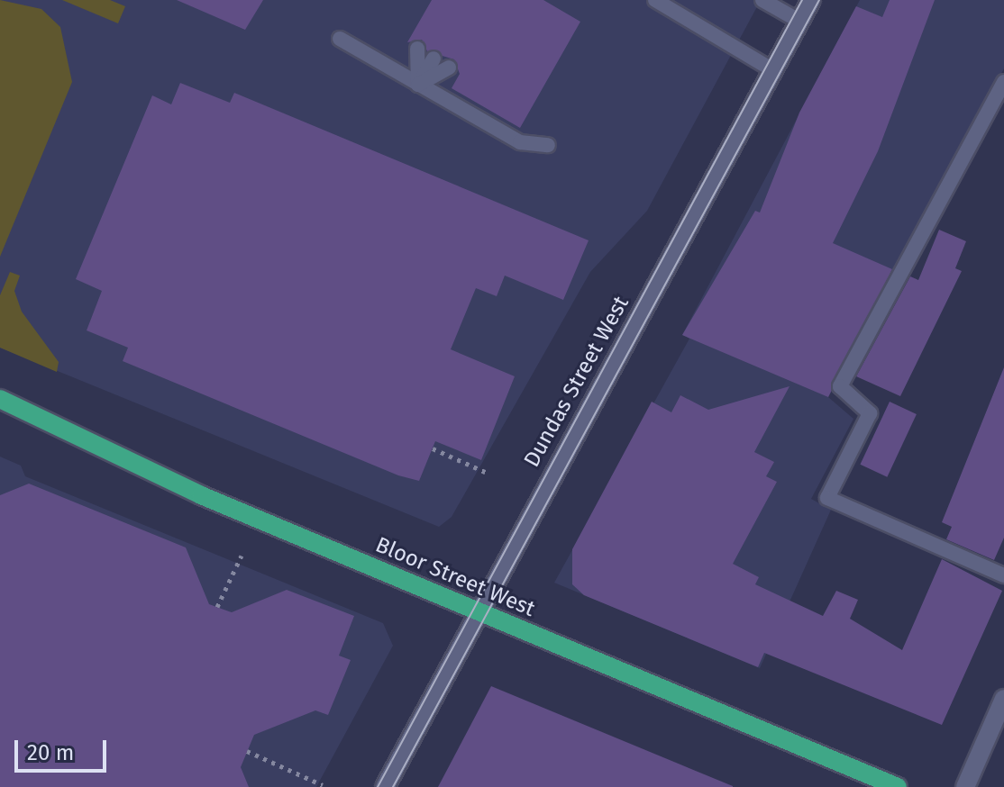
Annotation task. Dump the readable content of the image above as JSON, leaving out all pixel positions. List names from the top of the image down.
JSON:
{
  "streets": {
    "main road": ["Dundas Street West", "Bloor Street West"]
  },
  "crossings": [
    ["Dundas Street West", "Bloor Street West"]
  ],
  "scale_bar": "20 m"
}
